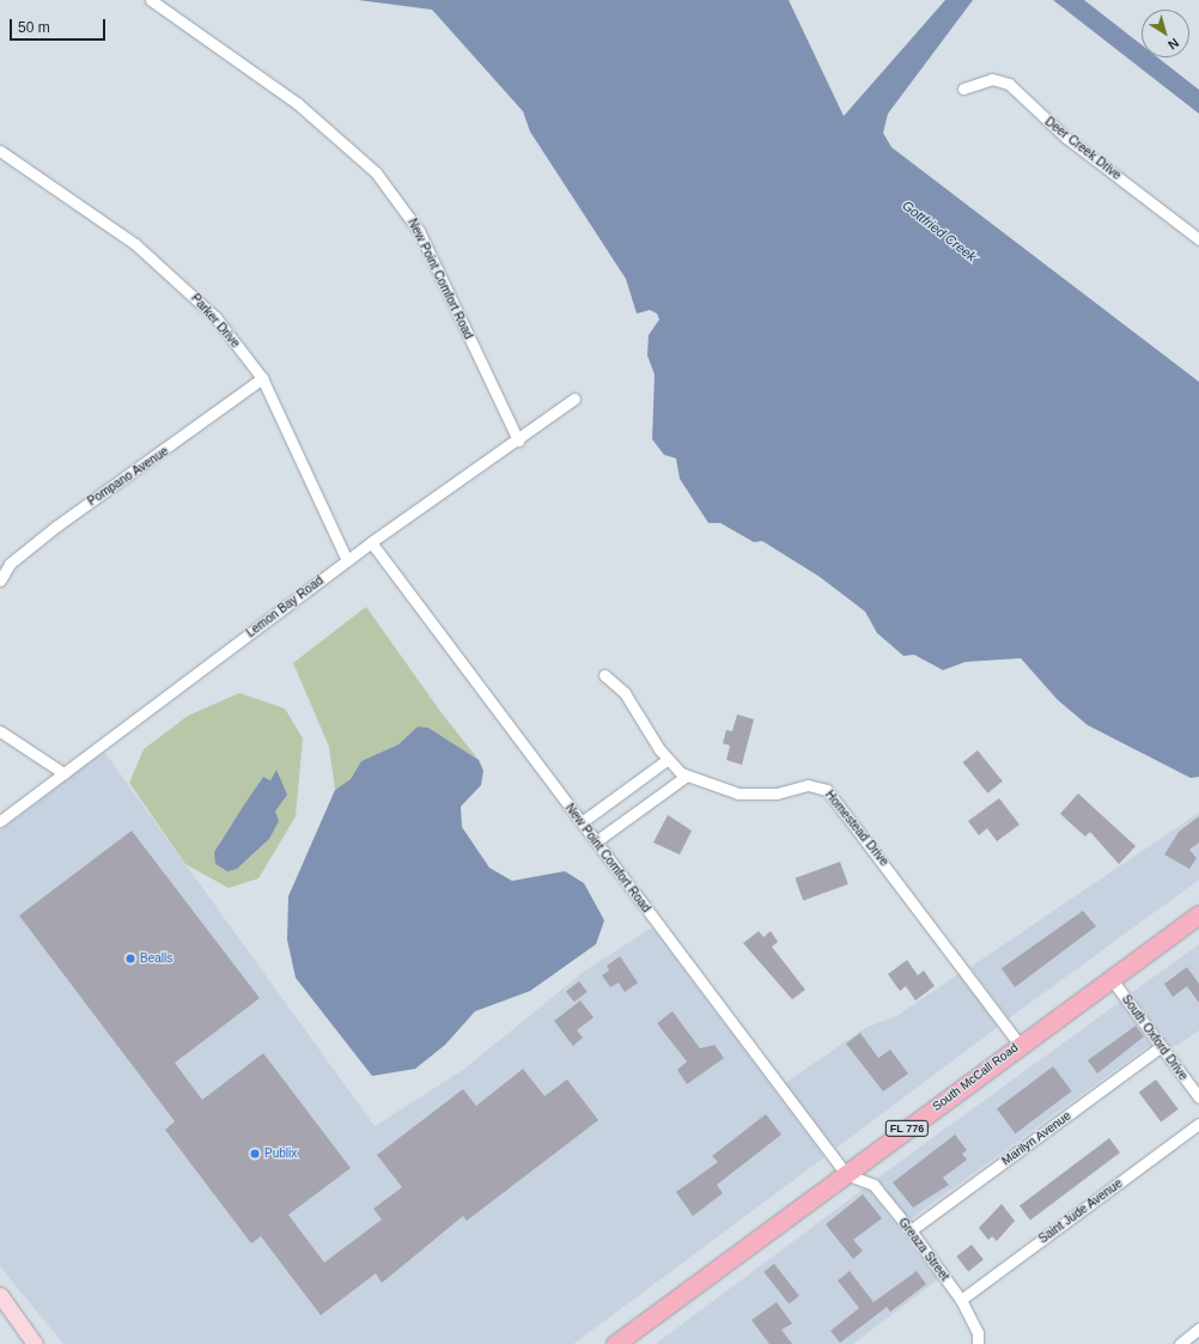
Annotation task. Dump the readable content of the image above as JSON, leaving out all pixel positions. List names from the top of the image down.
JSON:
{
  "streets": {
    "main road": ["South McCall Road", "FL 776"],
    "street": [
      "Deer Creek Drive",
      "New Point Comfort Road",
      "Parker Drive",
      "Pompano Avenue",
      "Lemon Bay Road",
      "Homestead Drive",
      "South Oxford Drive",
      "Marilyn Avenue",
      "Saint Jude Avenue",
      "Greaza Street"
    ]
  },
  "crossings": [
    ["New Point Comfort Road", "Lemon Bay Road"],
    ["New Point Comfort Road", "South McCall Road"],
    ["New Point Comfort Road", "Greaza Street"],
    ["Parker Drive", "Pompano Avenue"],
    ["Parker Drive", "Lemon Bay Road"],
    ["Homestead Drive", "South McCall Road"],
    ["South Oxford Drive", "South McCall Road"],
    ["South Oxford Drive", "Marilyn Avenue"],
    ["South McCall Road", "Greaza Street"],
    ["Marilyn Avenue", "Greaza Street"],
    ["Saint Jude Avenue", "Greaza Street"]
  ],
  "water": ["Gottfried Creek"],
  "places": ["Bealls", "Publix"],
  "scale_bar": "50 m",
  "north": "bottom right"
}
